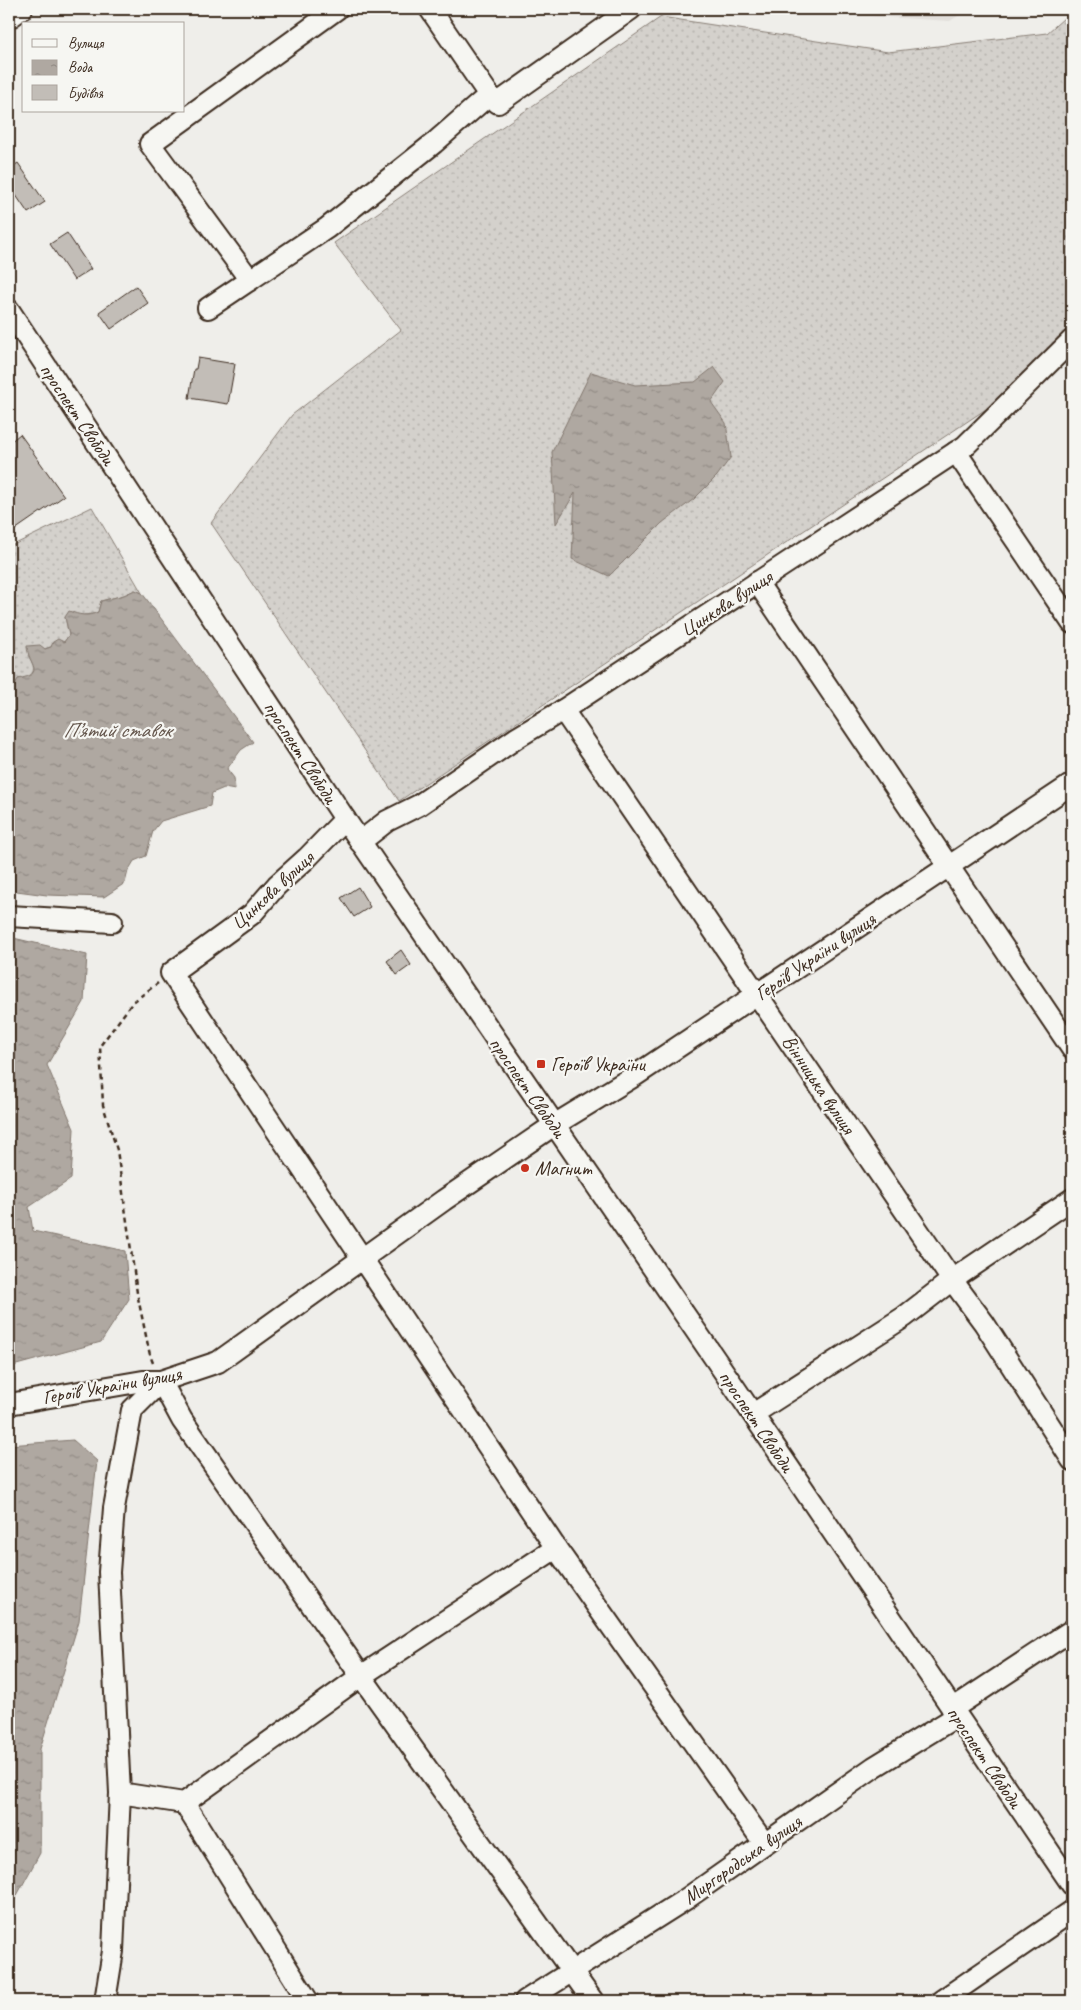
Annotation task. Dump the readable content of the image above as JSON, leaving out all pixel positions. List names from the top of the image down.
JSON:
{
  "streets": {
    "street": [
      "проспект Свободи",
      "Цинкова вулиця",
      "Героїв України вулиця",
      "Вінницька вулиця",
      "Миргородська вулиця"
    ]
  },
  "crossings": [
    ["проспект Свободи", "Цинкова вулиця"],
    ["проспект Свободи", "Героїв України вулиця"],
    ["проспект Свободи", "Миргородська вулиця"],
    ["Цинкова вулиця", "Вінницька вулиця"],
    ["Героїв України вулиця", "Вінницька вулиця"]
  ],
  "water": ["П’ятий ставок"],
  "places": {
    "transit": ["Героїв України"],
    "other": ["Магнит"]
  },
  "legend": ["Вулиця", "Вода", "Будівля"]
}
